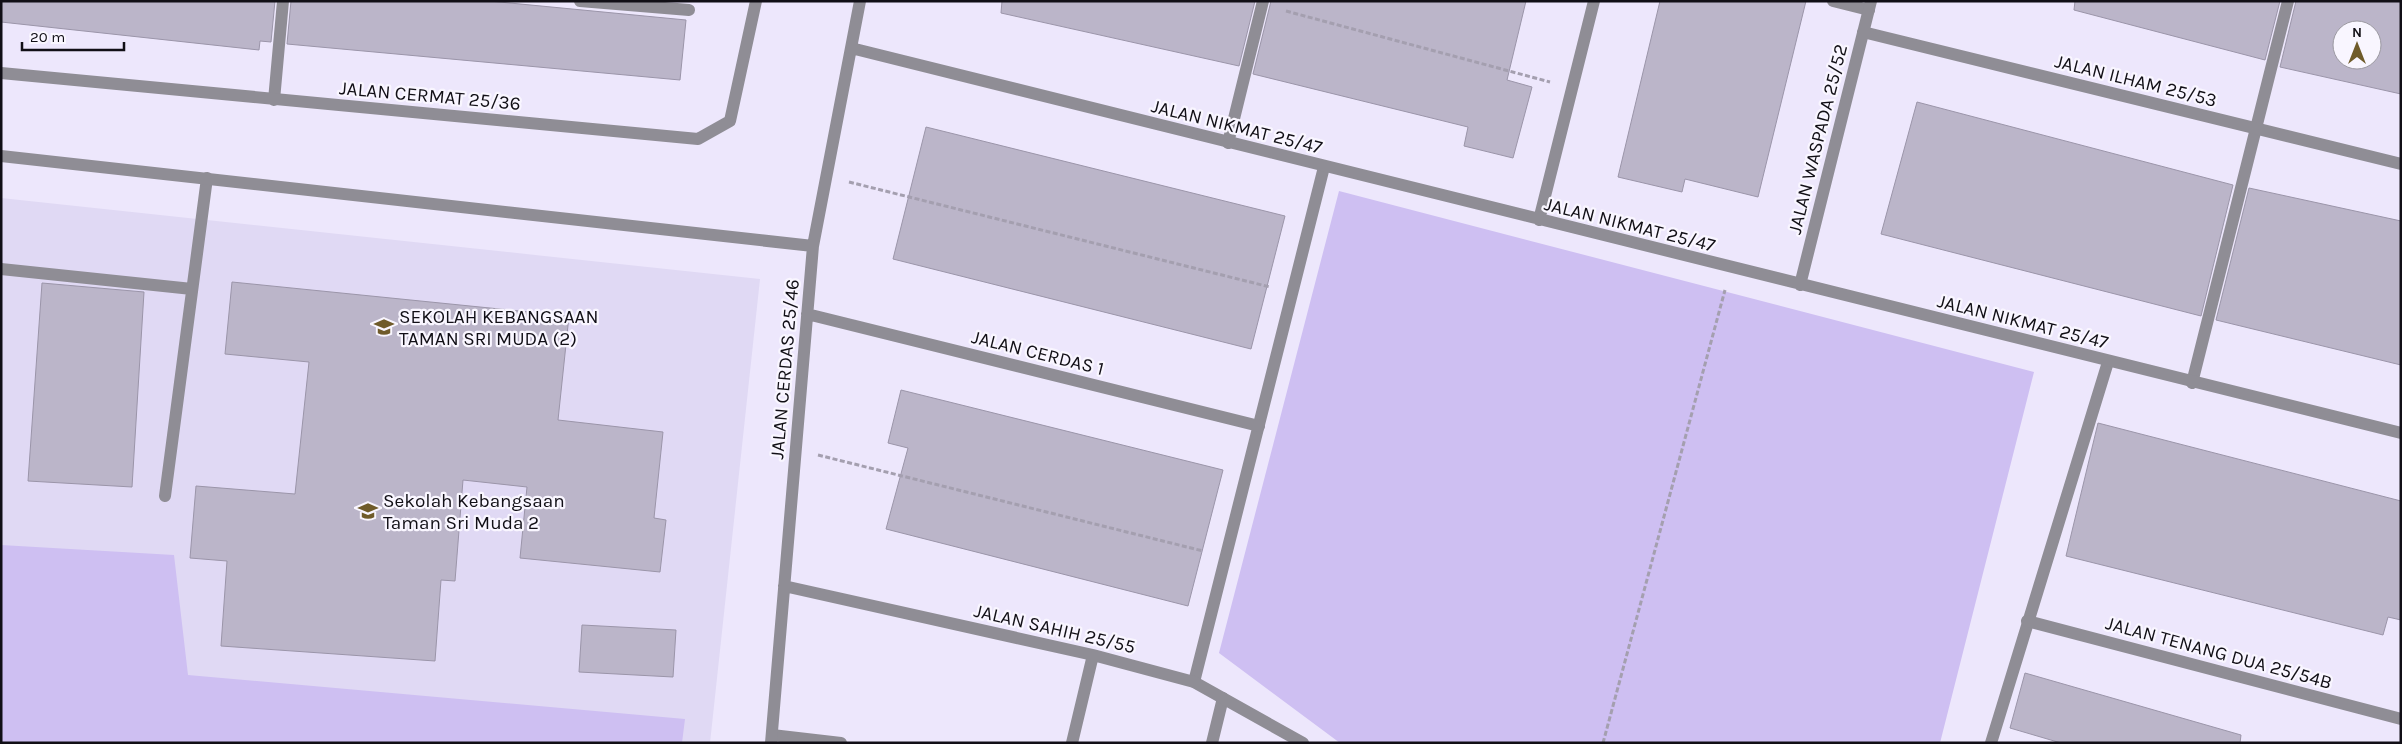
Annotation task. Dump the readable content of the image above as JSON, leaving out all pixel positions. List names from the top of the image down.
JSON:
{
  "streets": {
    "street": [
      "JALAN ILHAM 25/53",
      "JALAN CERMAT 25/36",
      "JALAN NIKMAT 25/47",
      "JALAN WASPADA 25/52",
      "JALAN CERDAS 1",
      "JALAN CERDAS 25/46",
      "JALAN SAHIH 25/55",
      "JALAN TENANG DUA 25/54B"
    ]
  },
  "crossings": [
    ["JALAN ILHAM 25/53", "JALAN WASPADA 25/52"],
    ["JALAN NIKMAT 25/47", "JALAN WASPADA 25/52"],
    ["JALAN NIKMAT 25/47", "JALAN CERDAS 25/46"],
    ["JALAN CERDAS 1", "JALAN CERDAS 25/46"],
    ["JALAN CERDAS 25/46", "JALAN SAHIH 25/55"]
  ],
  "places": {
    "school or university": ["SEKOLAH KEBANGSAAN TAMAN SRI MUDA (2)", "Sekolah Kebangsaan Taman Sri Muda 2"]
  },
  "scale_bar": "20 m",
  "north": "top"
}
